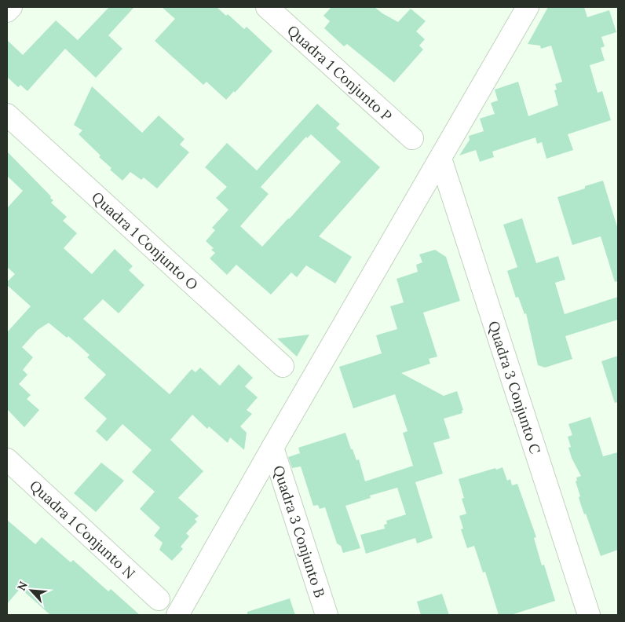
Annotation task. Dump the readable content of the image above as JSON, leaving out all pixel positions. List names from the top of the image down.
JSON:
{
  "streets": {
    "street": [
      "Quadra 1 Conjunto P",
      "Quadra 1 Conjunto O",
      "Quadra 3 Conjunto C",
      "Quadra 1 Conjunto N",
      "Quadra 3 Conjunto B"
    ]
  },
  "north": "top left"
}
